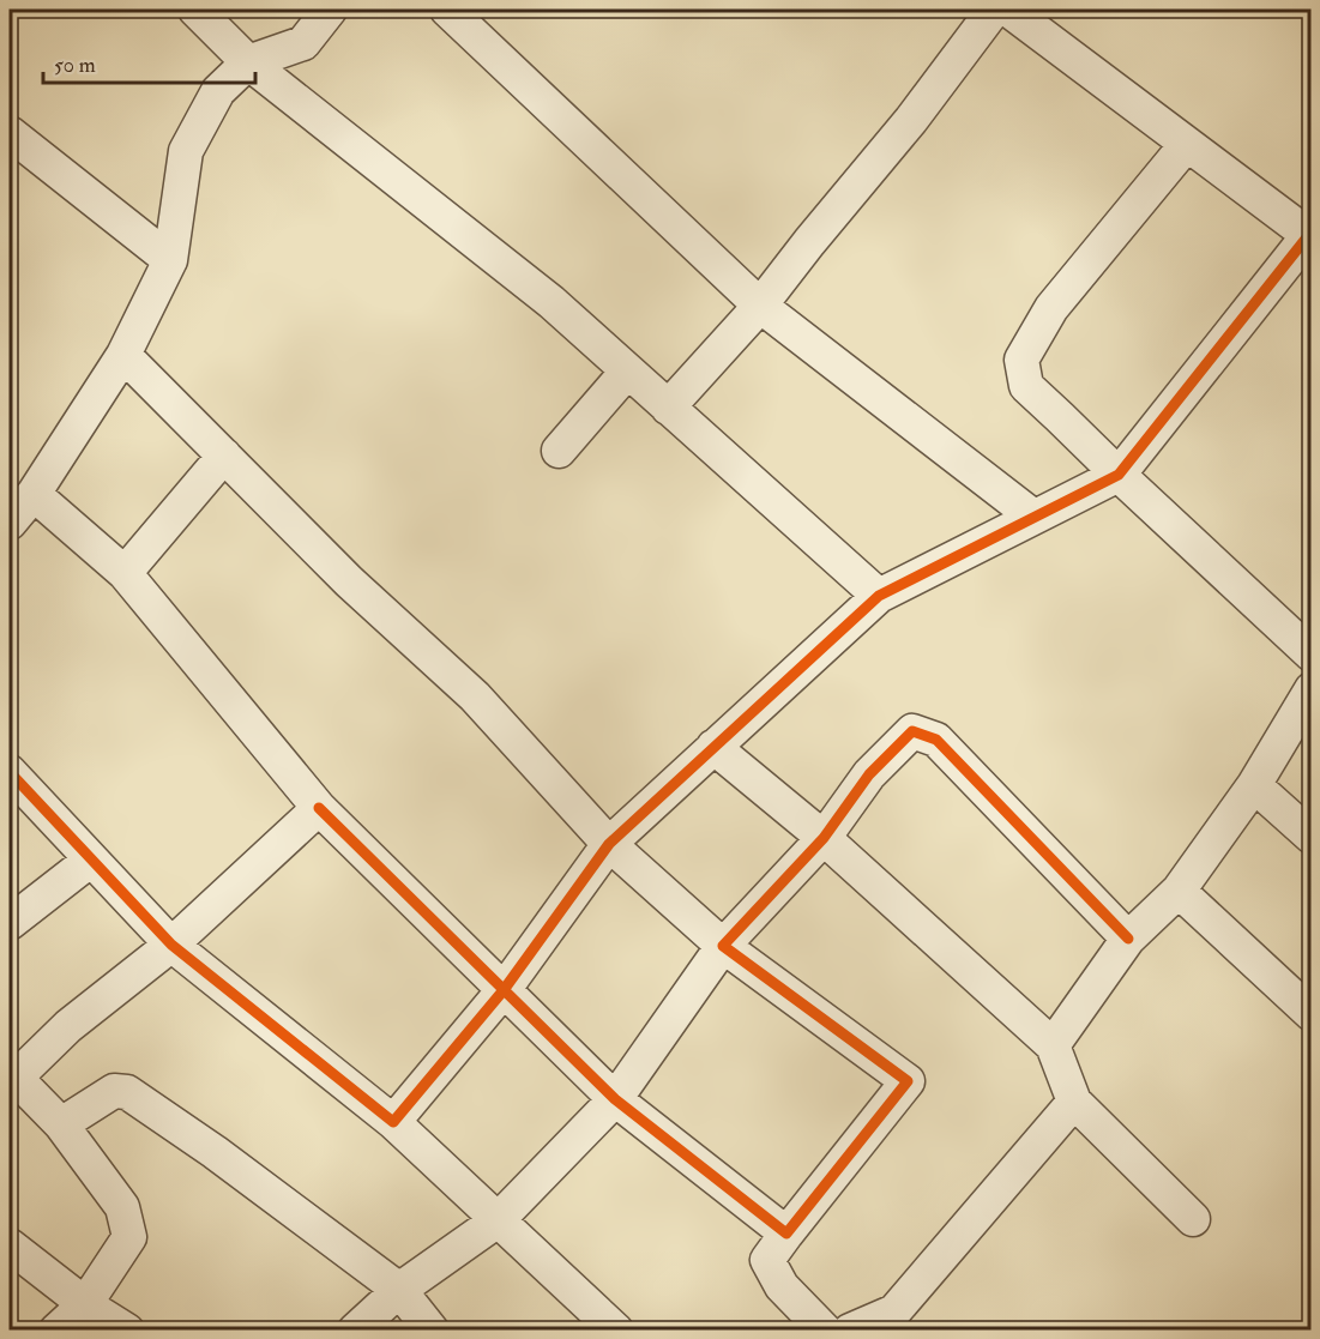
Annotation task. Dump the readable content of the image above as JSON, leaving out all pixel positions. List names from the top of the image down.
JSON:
{
  "scale_bar": "50 m"
}
